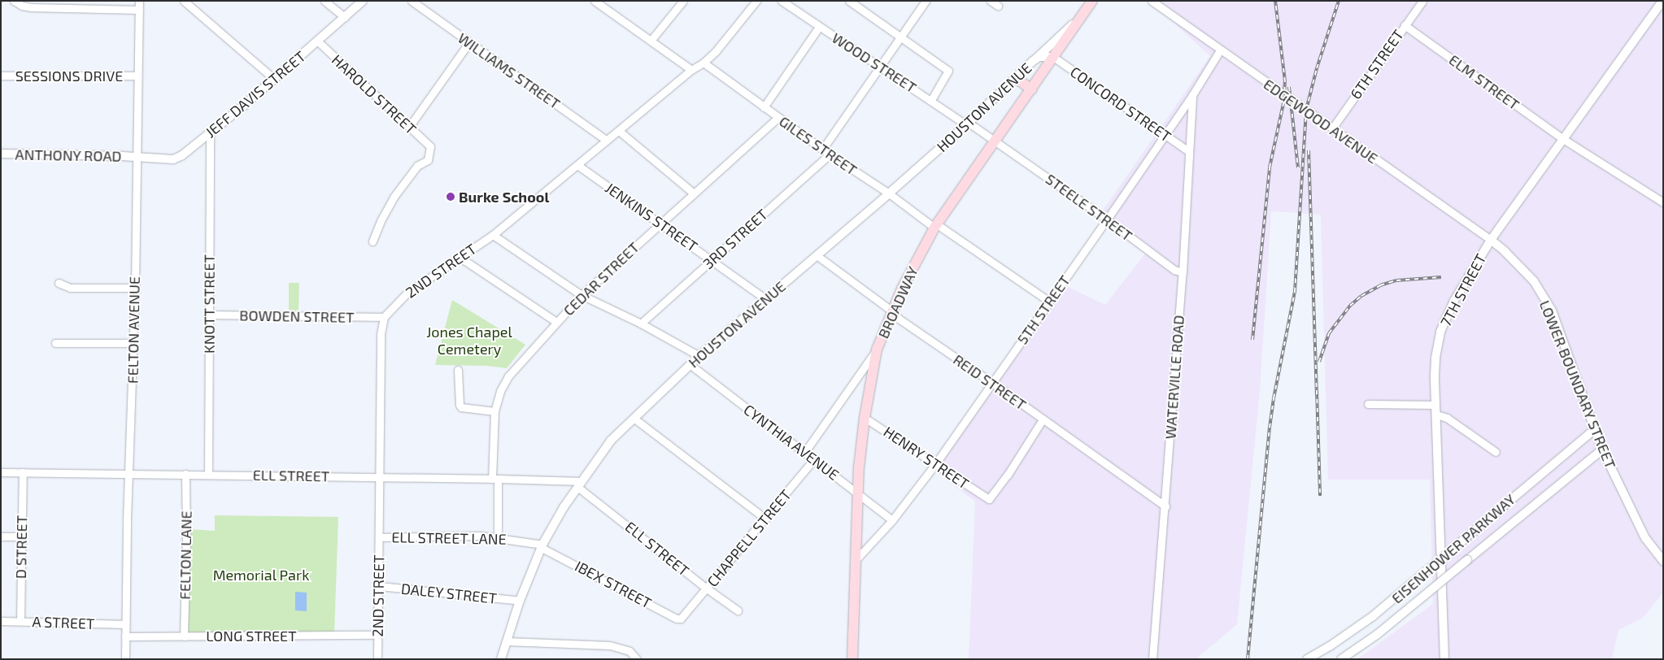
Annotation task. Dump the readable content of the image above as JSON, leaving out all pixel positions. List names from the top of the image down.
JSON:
{
  "streets": {
    "main road": ["BROADWAY"],
    "street": [
      "WOOD STREET",
      "6TH STREET",
      "WILLIAMS STREET",
      "SESSIONS DRIVE",
      "ELM STREET",
      "JEFF DAVIS STREET",
      "HAROLD STREET",
      "CONCORD STREET",
      "HOUSTON AVENUE",
      "EDGEWOOD AVENUE",
      "GILES STREET",
      "ANTHONY ROAD",
      "STEELE STREET",
      "JENKINS STREET",
      "3RD STREET",
      "2ND STREET",
      "CEDAR STREET",
      "7TH STREET",
      "KNOTT STREET",
      "5TH STREET",
      "BOWDEN STREET",
      "FELTON AVENUE",
      "WATERVILLE ROAD",
      "REID STREET",
      "LOWER BOUNDARY STREET",
      "CYNTHIA AVENUE",
      "HENRY STREET",
      "ELL STREET",
      "ELL STREET LANE",
      "CHAPPELL STREET",
      "D STREET",
      "EISENHOWER PARKWAY",
      "FELTON LANE",
      "IBEX STREET",
      "DALEY STREET",
      "A STREET",
      "LONG STREET"
    ]
  },
  "crossings": [
    ["WOOD STREET", "HOUSTON AVENUE"],
    ["WOOD STREET", "STEELE STREET"],
    ["WOOD STREET", "BROADWAY"],
    ["6TH STREET", "ELM STREET"],
    ["6TH STREET", "EDGEWOOD AVENUE"],
    ["WILLIAMS STREET", "2ND STREET"],
    ["SESSIONS DRIVE", "FELTON AVENUE"],
    ["ELM STREET", "7TH STREET"],
    ["JEFF DAVIS STREET", "HAROLD STREET"],
    ["JEFF DAVIS STREET", "ANTHONY ROAD"],
    ["JEFF DAVIS STREET", "KNOTT STREET"],
    ["JEFF DAVIS STREET", "FELTON AVENUE"],
    ["CONCORD STREET", "HOUSTON AVENUE"],
    ["CONCORD STREET", "BROADWAY"],
    ["CONCORD STREET", "5TH STREET"],
    ["CONCORD STREET", "WATERVILLE ROAD"],
    ["HOUSTON AVENUE", "GILES STREET"],
    ["HOUSTON AVENUE", "JENKINS STREET"],
    ["HOUSTON AVENUE", "BROADWAY"],
    ["HOUSTON AVENUE", "REID STREET"],
    ["HOUSTON AVENUE", "CYNTHIA AVENUE"],
    ["HOUSTON AVENUE", "ELL STREET"],
    ["HOUSTON AVENUE", "ELL STREET LANE"],
    ["HOUSTON AVENUE", "IBEX STREET"],
    ["HOUSTON AVENUE", "DALEY STREET"],
    ["EDGEWOOD AVENUE", "7TH STREET"],
    ["EDGEWOOD AVENUE", "5TH STREET"],
    ["EDGEWOOD AVENUE", "LOWER BOUNDARY STREET"],
    ["GILES STREET", "3RD STREET"],
    ["GILES STREET", "2ND STREET"],
    ["GILES STREET", "CEDAR STREET"],
    ["GILES STREET", "BROADWAY"],
    ["GILES STREET", "5TH STREET"],
    ["ANTHONY ROAD", "FELTON AVENUE"],
    ["STEELE STREET", "BROADWAY"],
    ["STEELE STREET", "5TH STREET"],
    ["STEELE STREET", "WATERVILLE ROAD"],
    ["JENKINS STREET", "3RD STREET"],
    ["JENKINS STREET", "2ND STREET"],
    ["JENKINS STREET", "CEDAR STREET"],
    ["2ND STREET", "BOWDEN STREET"],
    ["2ND STREET", "ELL STREET"],
    ["2ND STREET", "ELL STREET LANE"],
    ["2ND STREET", "DALEY STREET"],
    ["2ND STREET", "LONG STREET"],
    ["CEDAR STREET", "ELL STREET"],
    ["CEDAR STREET", "ELL STREET LANE"],
    ["7TH STREET", "LOWER BOUNDARY STREET"],
    ["BROADWAY", "5TH STREET"],
    ["BROADWAY", "REID STREET"],
    ["BROADWAY", "CYNTHIA AVENUE"],
    ["BROADWAY", "HENRY STREET"],
    ["KNOTT STREET", "BOWDEN STREET"],
    ["KNOTT STREET", "ELL STREET"],
    ["5TH STREET", "WATERVILLE ROAD"],
    ["5TH STREET", "REID STREET"],
    ["5TH STREET", "CYNTHIA AVENUE"],
    ["5TH STREET", "HENRY STREET"],
    ["FELTON AVENUE", "ELL STREET"],
    ["FELTON AVENUE", "A STREET"],
    ["FELTON AVENUE", "LONG STREET"],
    ["WATERVILLE ROAD", "REID STREET"],
    ["REID STREET", "HENRY STREET"],
    ["LOWER BOUNDARY STREET", "EISENHOWER PARKWAY"],
    ["CYNTHIA AVENUE", "CHAPPELL STREET"],
    ["ELL STREET", "CHAPPELL STREET"],
    ["ELL STREET", "D STREET"],
    ["ELL STREET", "FELTON LANE"],
    ["ELL STREET LANE", "IBEX STREET"],
    ["CHAPPELL STREET", "IBEX STREET"],
    ["D STREET", "A STREET"],
    ["FELTON LANE", "LONG STREET"]
  ],
  "parks": ["Jones Chapel Cemetery", "Memorial Park"],
  "places": ["Burke School"]
}
